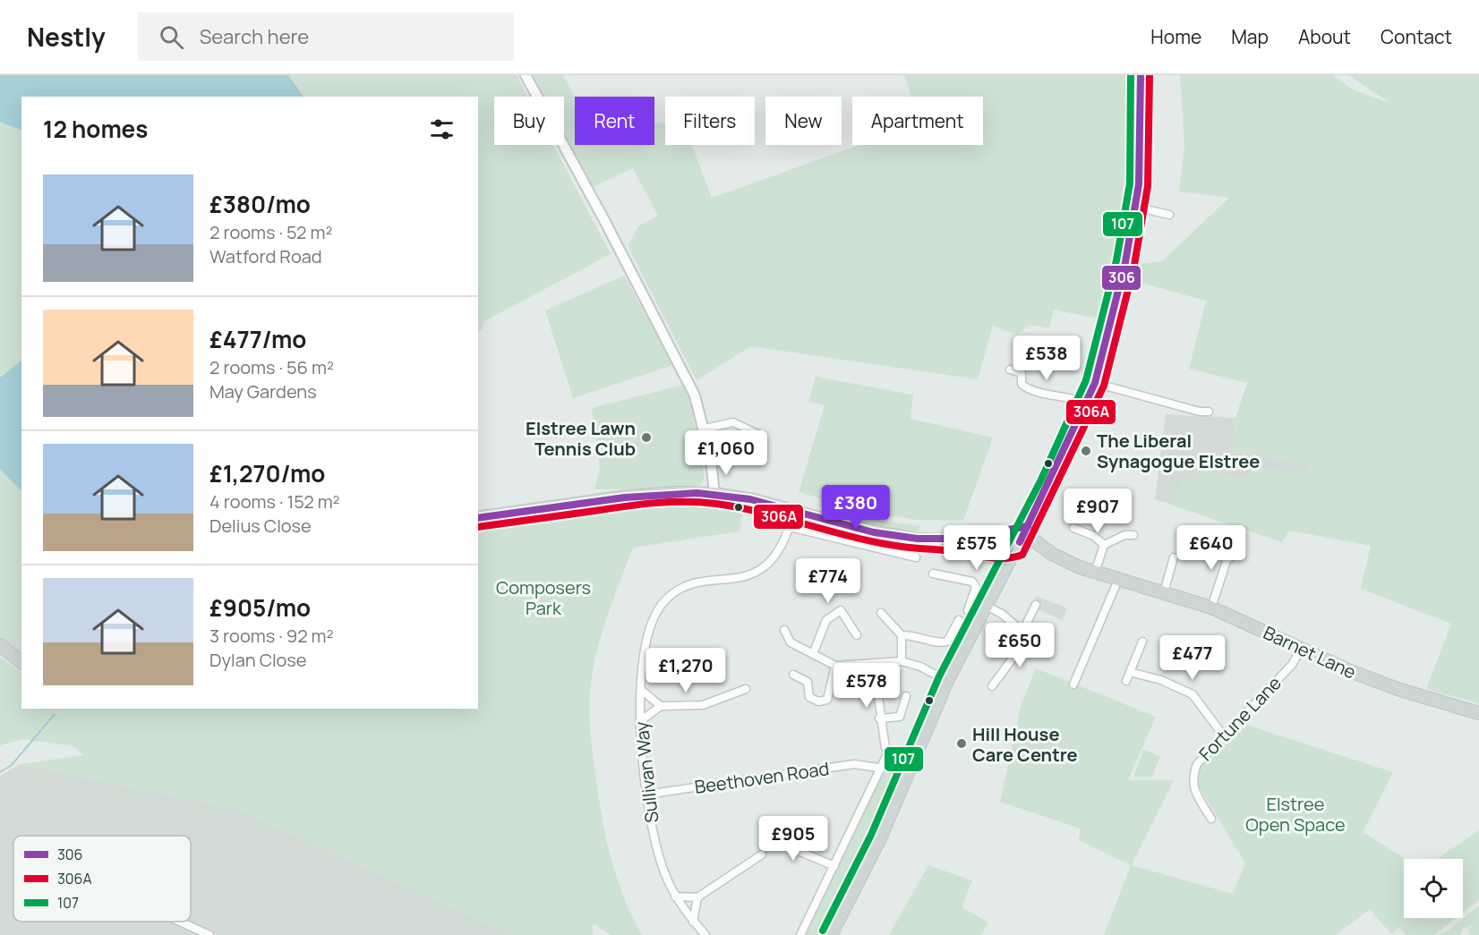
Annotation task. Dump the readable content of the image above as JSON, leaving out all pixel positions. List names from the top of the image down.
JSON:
{
  "streets": {
    "main road": ["Barnet Lane"],
    "street": ["Fortune Lane", "Sullivan Way", "Beethoven Road"]
  },
  "crossings": [
    ["Barnet Lane", "Fortune Lane"],
    ["Sullivan Way", "Beethoven Road"]
  ],
  "parks": ["Composers Park", "Elstree Open Space"],
  "places": ["Elstree Lawn Tennis Club", "The Liberal Synagogue Elstree", "Hill House Care Centre"],
  "lines": ["transit line 306", "transit line 306A", "transit line 107"],
  "legend": ["306", "306A", "107"],
  "page": {
    "header": "Nestly",
    "search": "Search here",
    "nav": [
      "Home",
      "Map",
      "About",
      "Contact"
    ],
    "chip": [
      "Buy",
      "Rent",
      "Filters",
      "New",
      "Apartment"
    ],
    "heading": "12 homes",
    "list": [
      {
        "name": "£380/mo",
        "note": "2 rooms · 52 m² · Watford Road"
      },
      {
        "name": "£477/mo",
        "note": "2 rooms · 56 m² · May Gardens"
      },
      {
        "name": "£1,270/mo",
        "note": "4 rooms · 152 m² · Delius Close"
      },
      {
        "name": "£905/mo",
        "note": "3 rooms · 92 m² · Dylan Close"
      }
    ],
    "price": [
      "£538",
      "£1,060",
      "£380",
      "£907",
      "£575",
      "£640",
      "£774",
      "£650",
      "£477",
      "£1,270",
      "£578",
      "£905"
    ]
  }
}
